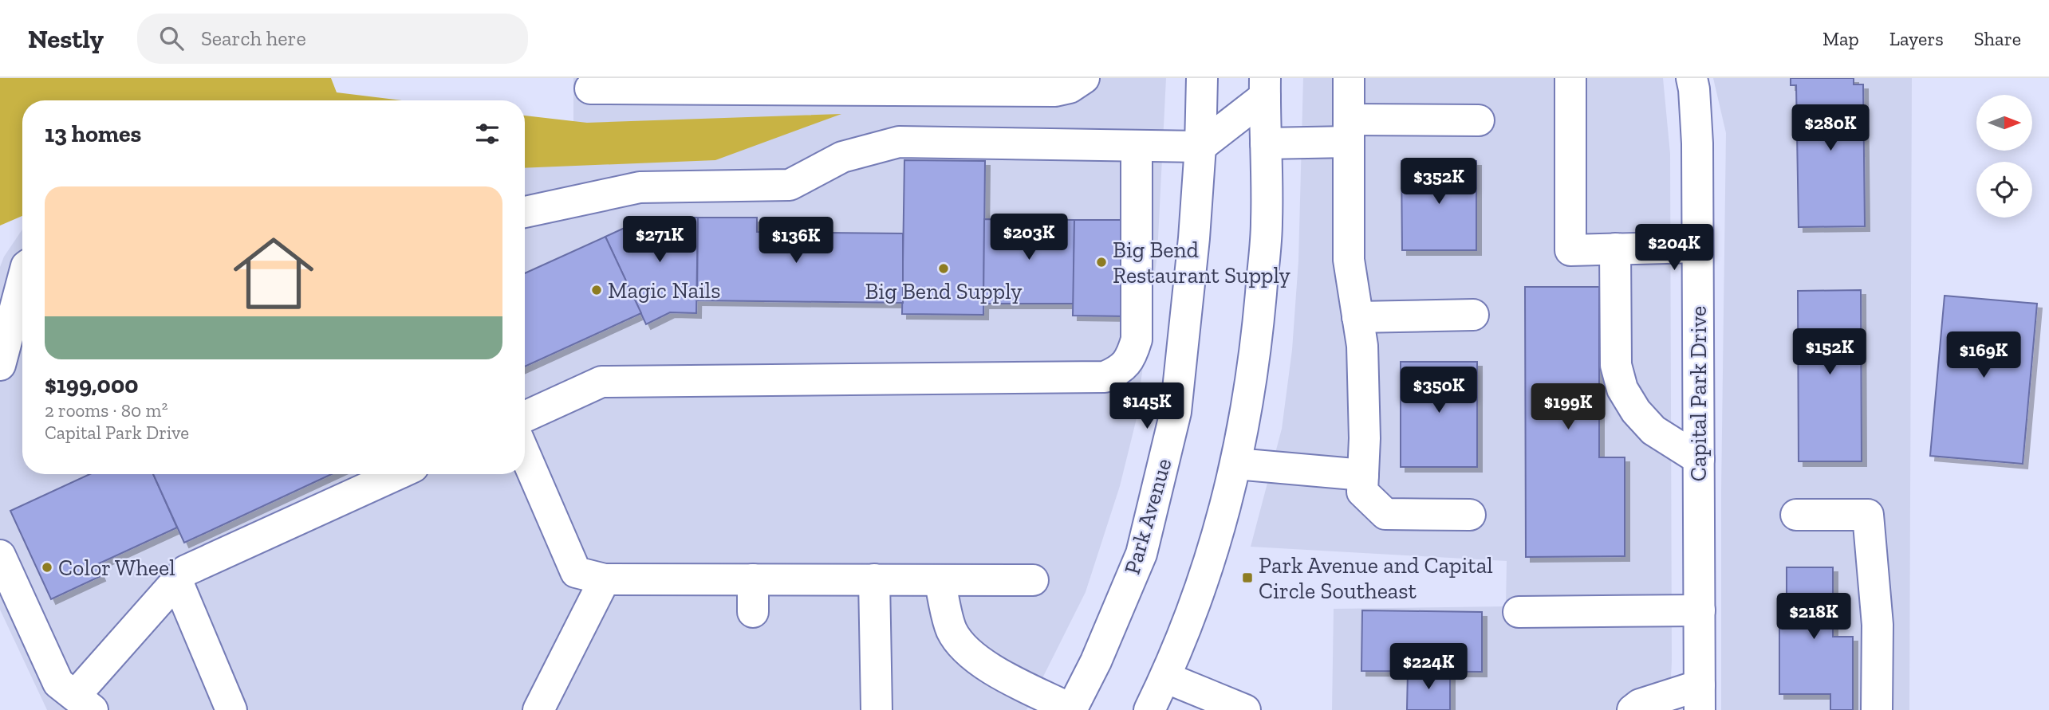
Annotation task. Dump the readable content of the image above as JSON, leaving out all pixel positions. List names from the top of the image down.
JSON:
{
  "streets": {
    "main road": ["Capital Park Drive", "Park Avenue"]
  },
  "places": {
    "other": [
      "Big Bend Restaurant Supply",
      "Big Bend Supply",
      "Magic Nails",
      "Color Wheel"
    ],
    "transit": ["Park Avenue and Capital Circle Southeast"]
  },
  "north": "right",
  "page": {
    "header": "Nestly",
    "search": "Search here",
    "nav": ["Map", "Layers", "Share"],
    "heading": "13 homes",
    "price": [
      "$280K",
      "$352K",
      "$203K",
      "$271K",
      "$136K",
      "$204K",
      "$152K",
      "$169K",
      "$350K",
      "$145K",
      "$199K",
      "$218K",
      "$224K"
    ],
    "list": [
      {
        "name": "$199,000",
        "note": "2 rooms · 80 m² · Capital Park Drive"
      }
    ]
  }
}
